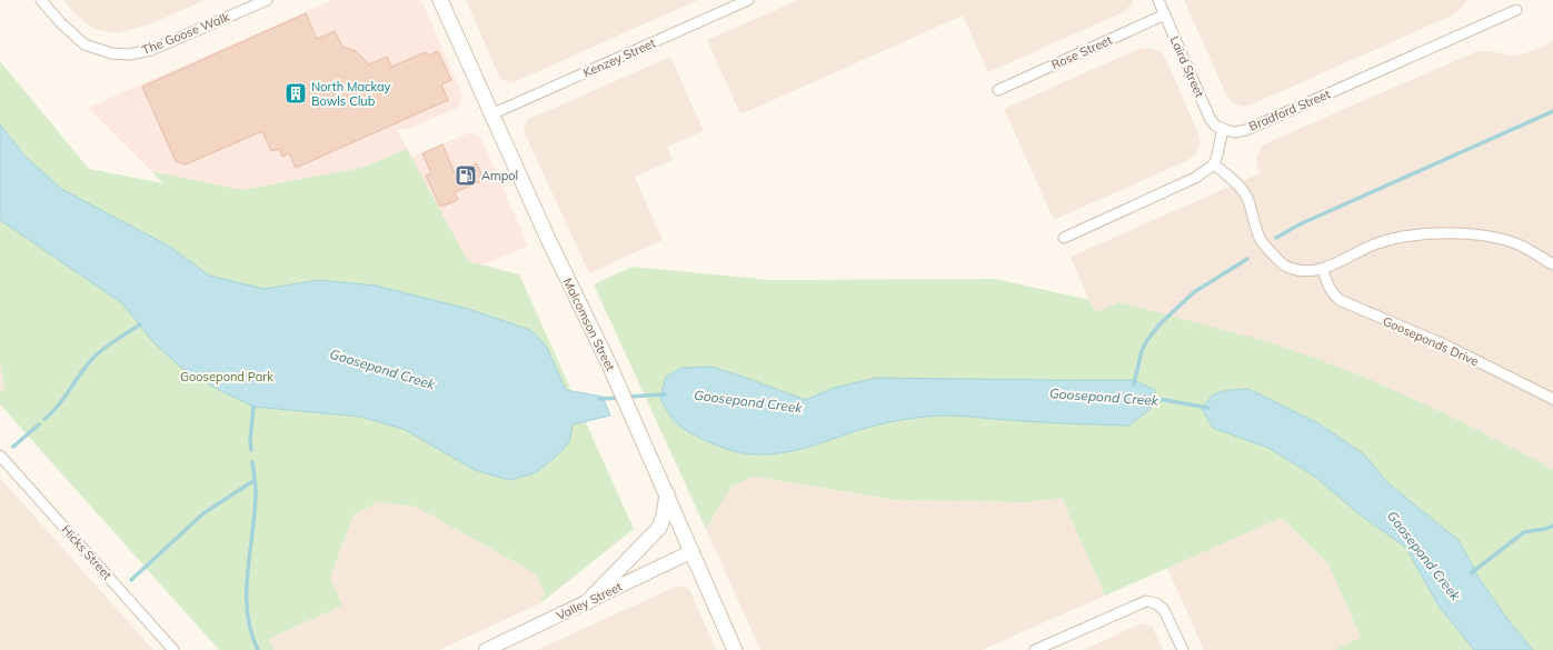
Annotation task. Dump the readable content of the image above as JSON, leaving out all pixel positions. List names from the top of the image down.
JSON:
{
  "streets": {
    "main road": ["Malcomson Street"],
    "street": [
      "The Goose Walk",
      "Rose Street",
      "Kenzey Street",
      "Laird Street",
      "Bradford Street",
      "Gooseponds Drive",
      "Hicks Street",
      "Valley Street"
    ]
  },
  "crossings": [
    ["Rose Street", "Laird Street"],
    ["Kenzey Street", "Malcomson Street"],
    ["Laird Street", "Bradford Street"],
    ["Malcomson Street", "Valley Street"]
  ],
  "water": ["Goosepond Creek"],
  "parks": ["Goosepond Park"],
  "places": {
    "building": ["North Mackay Bowls Club"],
    "fuel station": ["Ampol"]
  }
}
